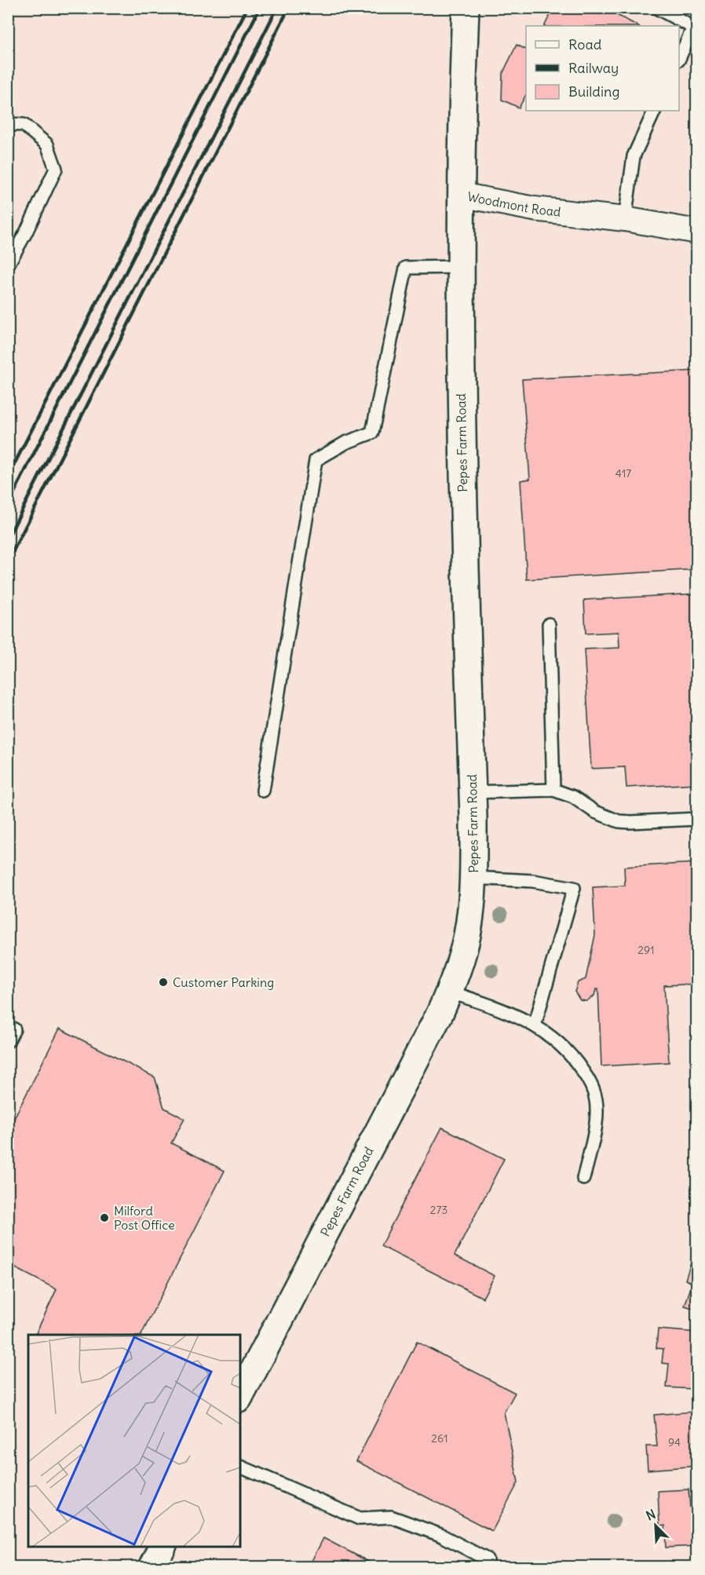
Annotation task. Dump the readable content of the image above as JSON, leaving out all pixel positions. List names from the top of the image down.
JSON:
{
  "streets": {
    "street": ["Woodmont Road", "Pepes Farm Road"]
  },
  "crossings": [
    ["Woodmont Road", "Pepes Farm Road"]
  ],
  "places": ["Customer Parking", "Milford Post Office"],
  "house_numbers": [
    "417",
    "291",
    "273",
    "261",
    "94"
  ],
  "legend": ["Road", "Railway", "Building"],
  "north": "top left"
}
